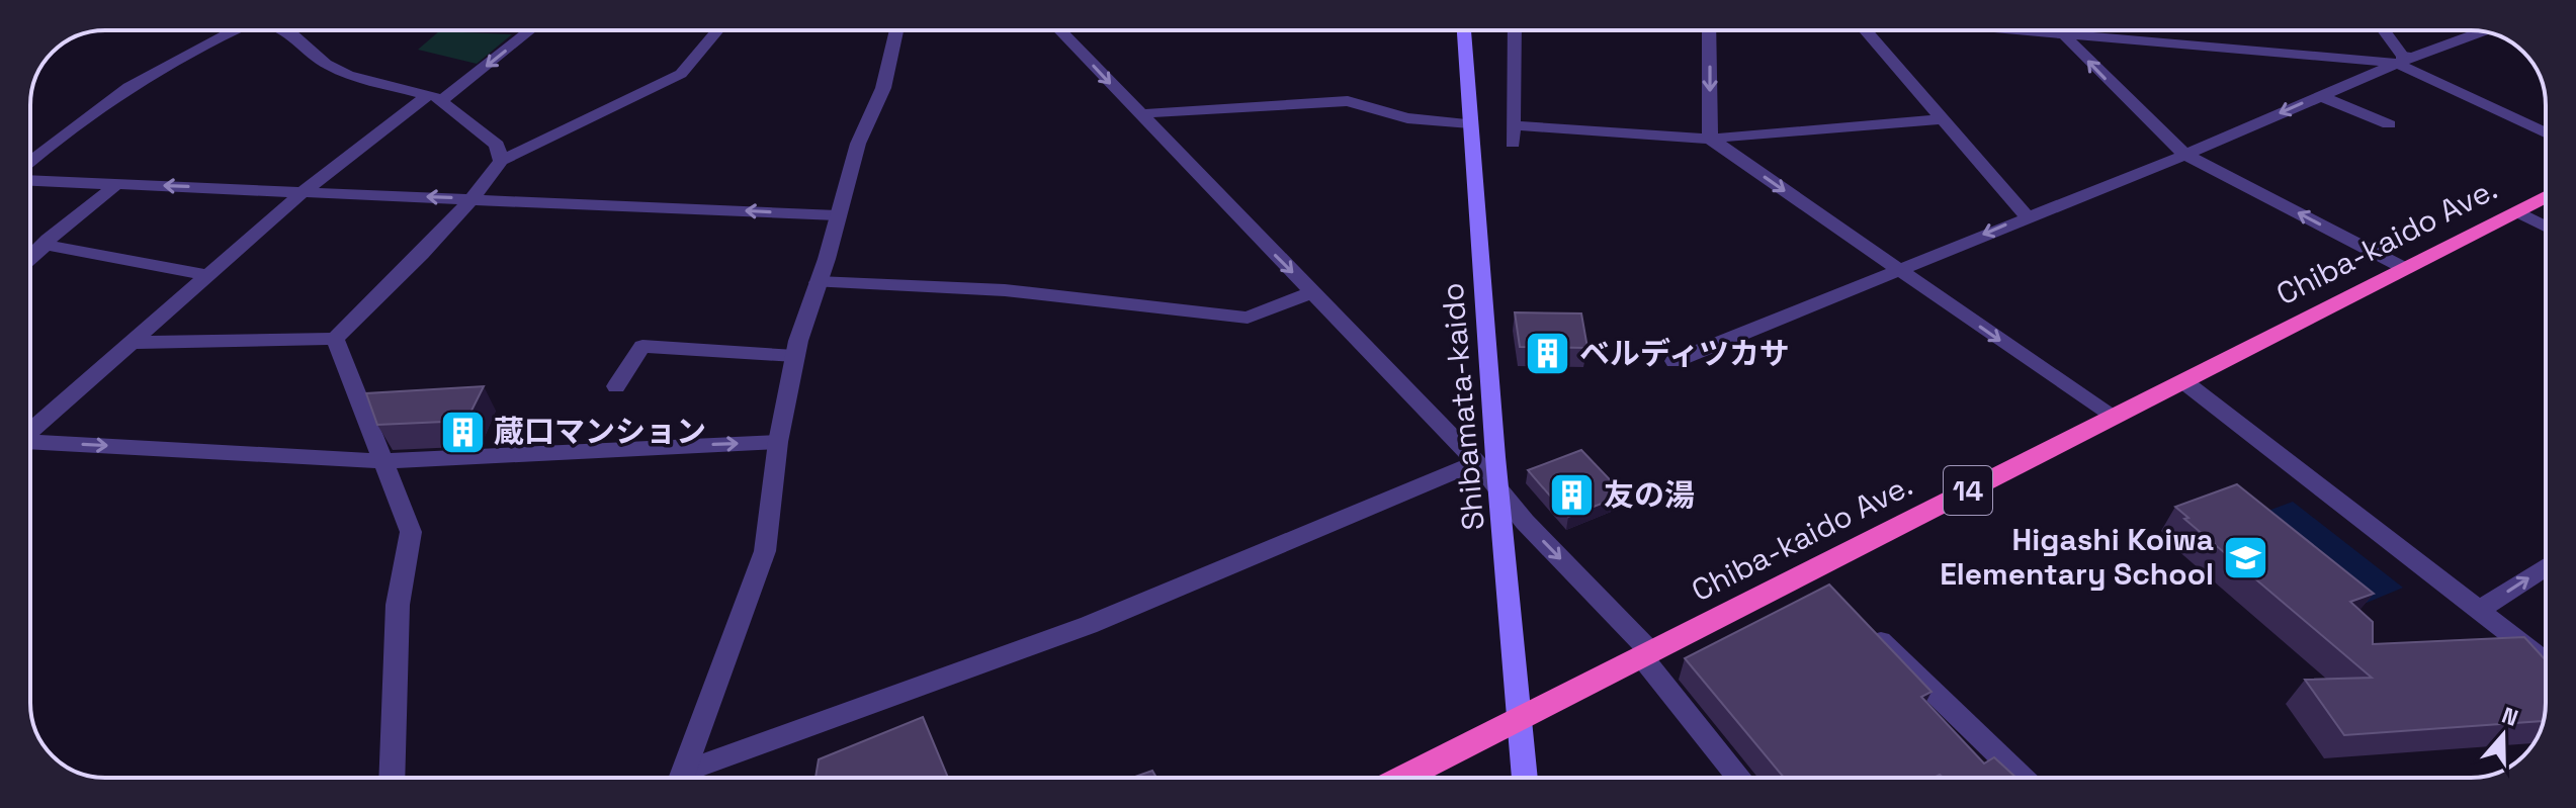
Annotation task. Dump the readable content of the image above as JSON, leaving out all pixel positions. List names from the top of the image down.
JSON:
{
  "streets": {
    "highway": ["Chiba-kaido Ave.", "14"],
    "main road": ["Shibamata-kaido"]
  },
  "crossings": [
    ["Chiba-kaido Ave.", "Shibamata-kaido"]
  ],
  "places": {
    "building": ["ベルディツカサ", "蔵口マンション", "友の湯"],
    "school or university": ["Higashi Koiwa Elementary School"]
  },
  "north": "top"
}
